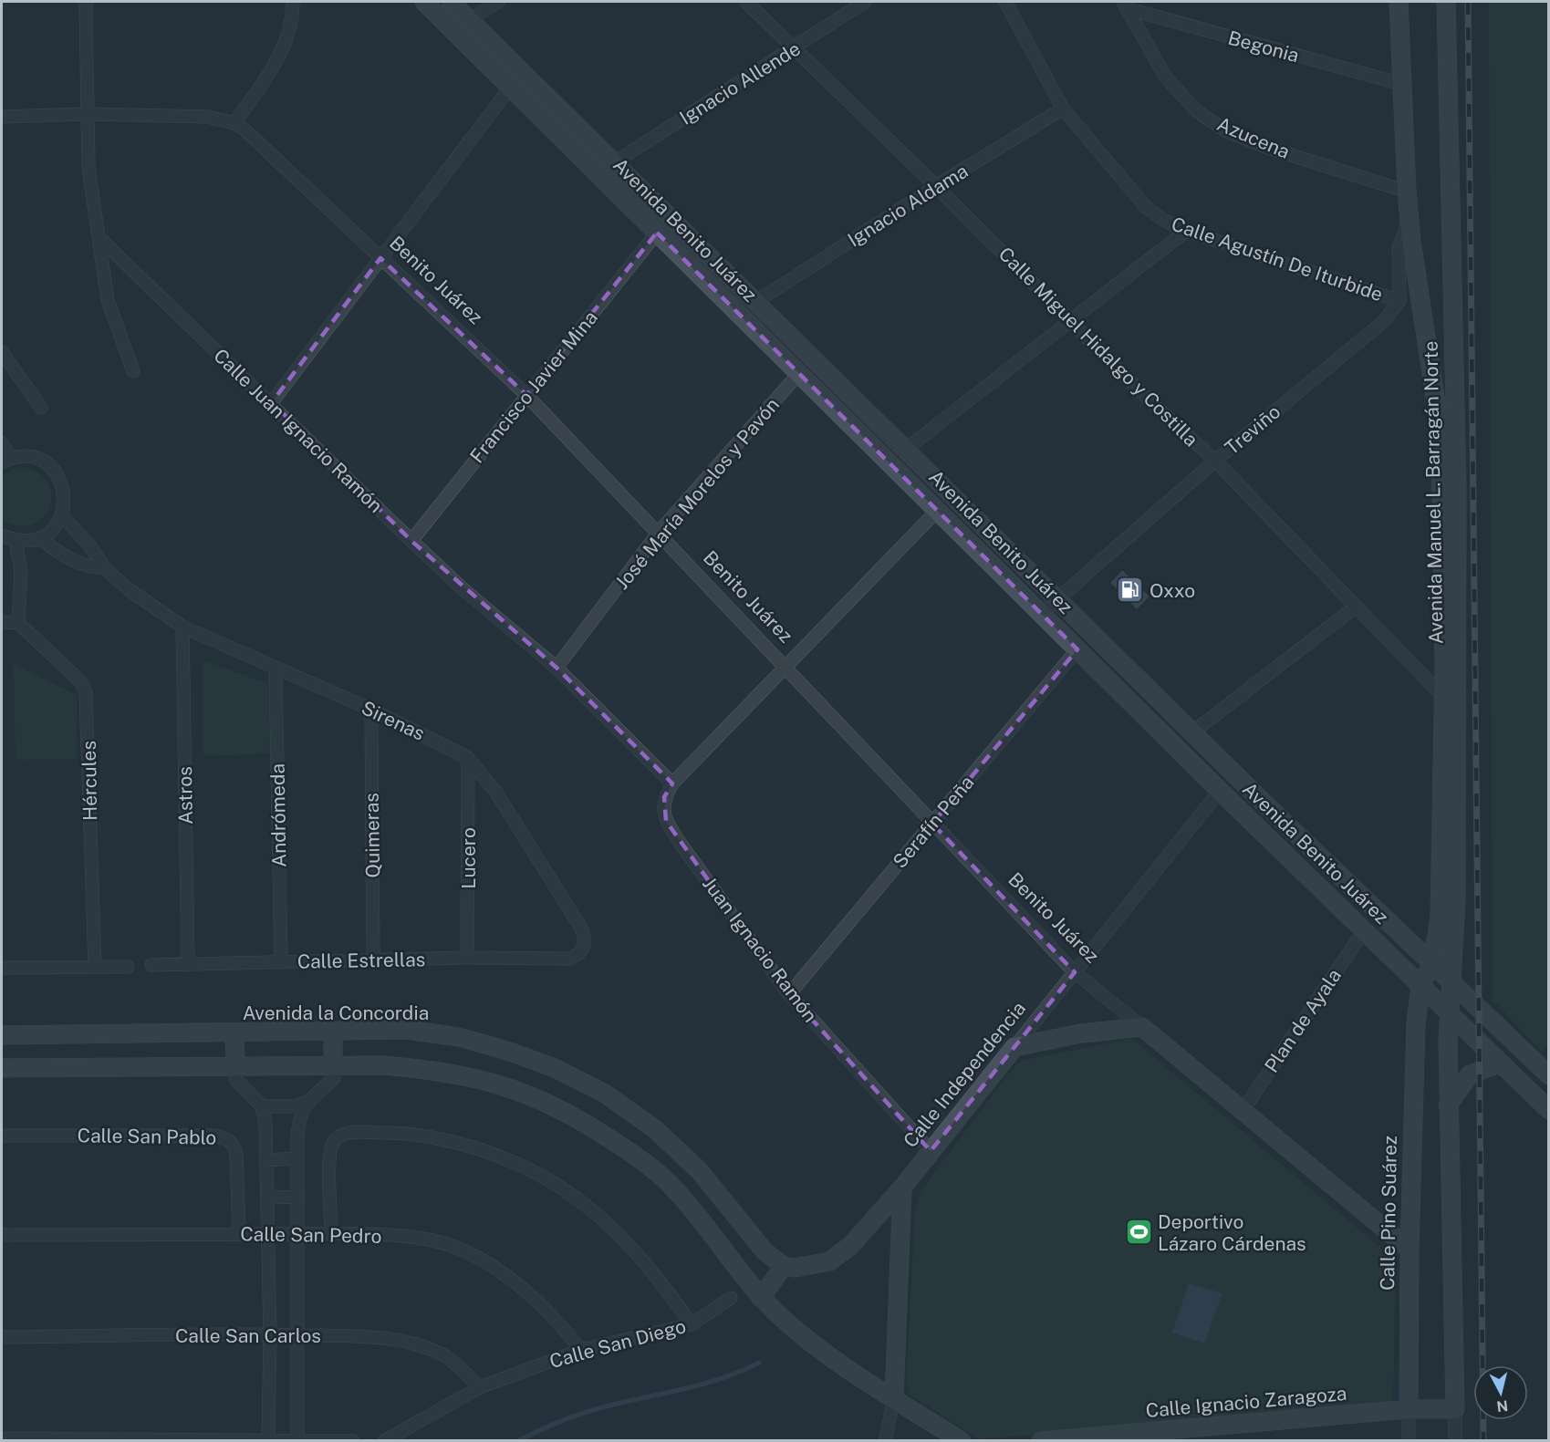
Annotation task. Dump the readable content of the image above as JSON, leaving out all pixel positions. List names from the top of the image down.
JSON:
{
  "streets": {
    "main road": [
      "Avenida Benito Juárez",
      "Benito Juárez",
      "Avenida Manuel L. Barragán Norte",
      "Avenida la Concordia",
      "Calle Independencia",
      "Calle Pino Suárez",
      "Calle Ignacio Zaragoza"
    ],
    "street": [
      "Begonia",
      "Ignacio Allende",
      "Azucena",
      "Ignacio Aldama",
      "Calle Agustín De Iturbide",
      "Calle Miguel Hidalgo y Costilla",
      "Francisco Javier Mina",
      "Treviño",
      "Calle Juan Ignacio Ramón",
      "José María Morelos y Pavón",
      "Sirenas",
      "Hércules",
      "Astros",
      "Andrómeda",
      "Serafín Peña",
      "Quimeras",
      "Lucero",
      "Juan Ignacio Ramón",
      "Calle Estrellas",
      "Plan de Ayala",
      "Calle San Pablo",
      "Calle San Pedro",
      "Calle San Carlos",
      "Calle San Diego"
    ]
  },
  "crossings": [
    ["Begonia", "Azucena"],
    ["Begonia", "Avenida Manuel L. Barragán Norte"],
    ["Ignacio Allende", "Avenida Benito Juárez"],
    ["Ignacio Allende", "Calle Miguel Hidalgo y Costilla"],
    ["Azucena", "Avenida Manuel L. Barragán Norte"],
    ["Ignacio Aldama", "Avenida Benito Juárez"],
    ["Ignacio Aldama", "Calle Agustín De Iturbide"],
    ["Ignacio Aldama", "Calle Miguel Hidalgo y Costilla"],
    ["Avenida Benito Juárez", "Francisco Javier Mina"],
    ["Avenida Benito Juárez", "Treviño"],
    ["Avenida Benito Juárez", "Avenida Manuel L. Barragán Norte"],
    ["Avenida Benito Juárez", "José María Morelos y Pavón"],
    ["Avenida Benito Juárez", "Serafín Peña"],
    ["Avenida Benito Juárez", "Plan de Ayala"],
    ["Avenida Benito Juárez", "Calle Independencia"],
    ["Avenida Benito Juárez", "Calle Pino Suárez"],
    ["Calle Agustín De Iturbide", "Treviño"],
    ["Benito Juárez", "Francisco Javier Mina"],
    ["Benito Juárez", "José María Morelos y Pavón"],
    ["Benito Juárez", "Serafín Peña"],
    ["Benito Juárez", "Plan de Ayala"],
    ["Benito Juárez", "Calle Independencia"],
    ["Benito Juárez", "Calle Pino Suárez"],
    ["Calle Miguel Hidalgo y Costilla", "Treviño"],
    ["Calle Miguel Hidalgo y Costilla", "Avenida Manuel L. Barragán Norte"],
    ["Francisco Javier Mina", "Calle Juan Ignacio Ramón"],
    ["Calle Juan Ignacio Ramón", "José María Morelos y Pavón"],
    ["Calle Juan Ignacio Ramón", "Juan Ignacio Ramón"],
    ["Avenida Manuel L. Barragán Norte", "Calle Pino Suárez"],
    ["Sirenas", "Astros"],
    ["Sirenas", "Andrómeda"],
    ["Sirenas", "Quimeras"],
    ["Sirenas", "Lucero"],
    ["Sirenas", "Calle Estrellas"],
    ["Astros", "Calle Estrellas"],
    ["Andrómeda", "Calle Estrellas"],
    ["Serafín Peña", "Juan Ignacio Ramón"],
    ["Quimeras", "Calle Estrellas"],
    ["Lucero", "Calle Estrellas"],
    ["Juan Ignacio Ramón", "Calle Independencia"],
    ["Avenida la Concordia", "Calle Independencia"],
    ["Calle San Pablo", "Calle San Pedro"],
    ["Calle Pino Suárez", "Calle Ignacio Zaragoza"],
    ["Calle San Pedro", "Calle San Diego"],
    ["Calle San Carlos", "Calle San Diego"]
  ],
  "places": {
    "fuel station": ["Oxxo"],
    "sports": ["Deportivo Lázaro Cárdenas"]
  },
  "north": "bottom"
}
